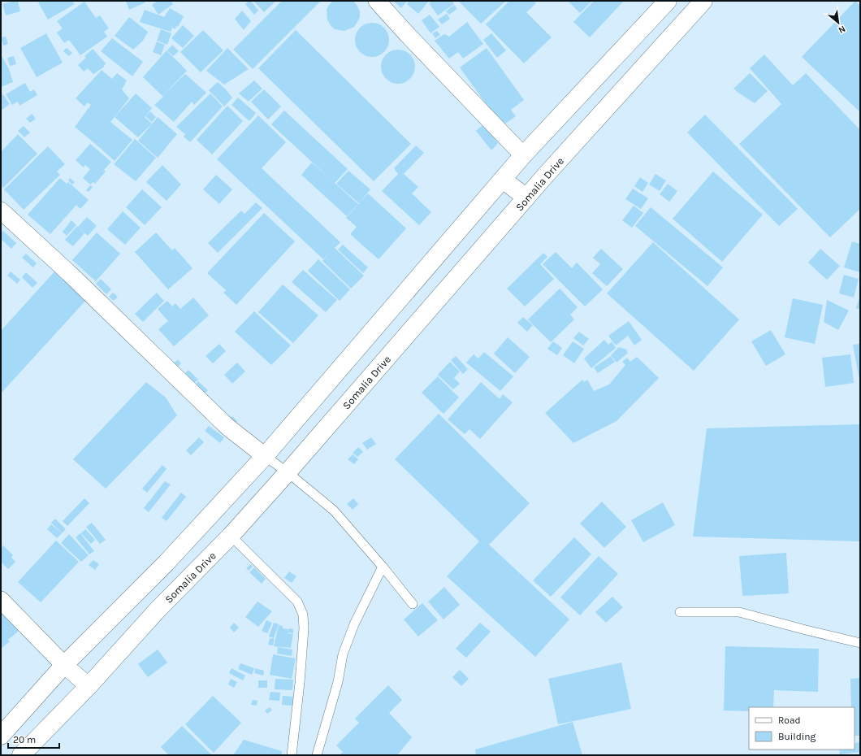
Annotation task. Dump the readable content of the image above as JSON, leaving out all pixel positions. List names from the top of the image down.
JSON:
{
  "streets": {
    "main road": ["Somalia Drive"]
  },
  "legend": ["Road", "Building"],
  "scale_bar": "20 m",
  "north": "bottom right"
}
